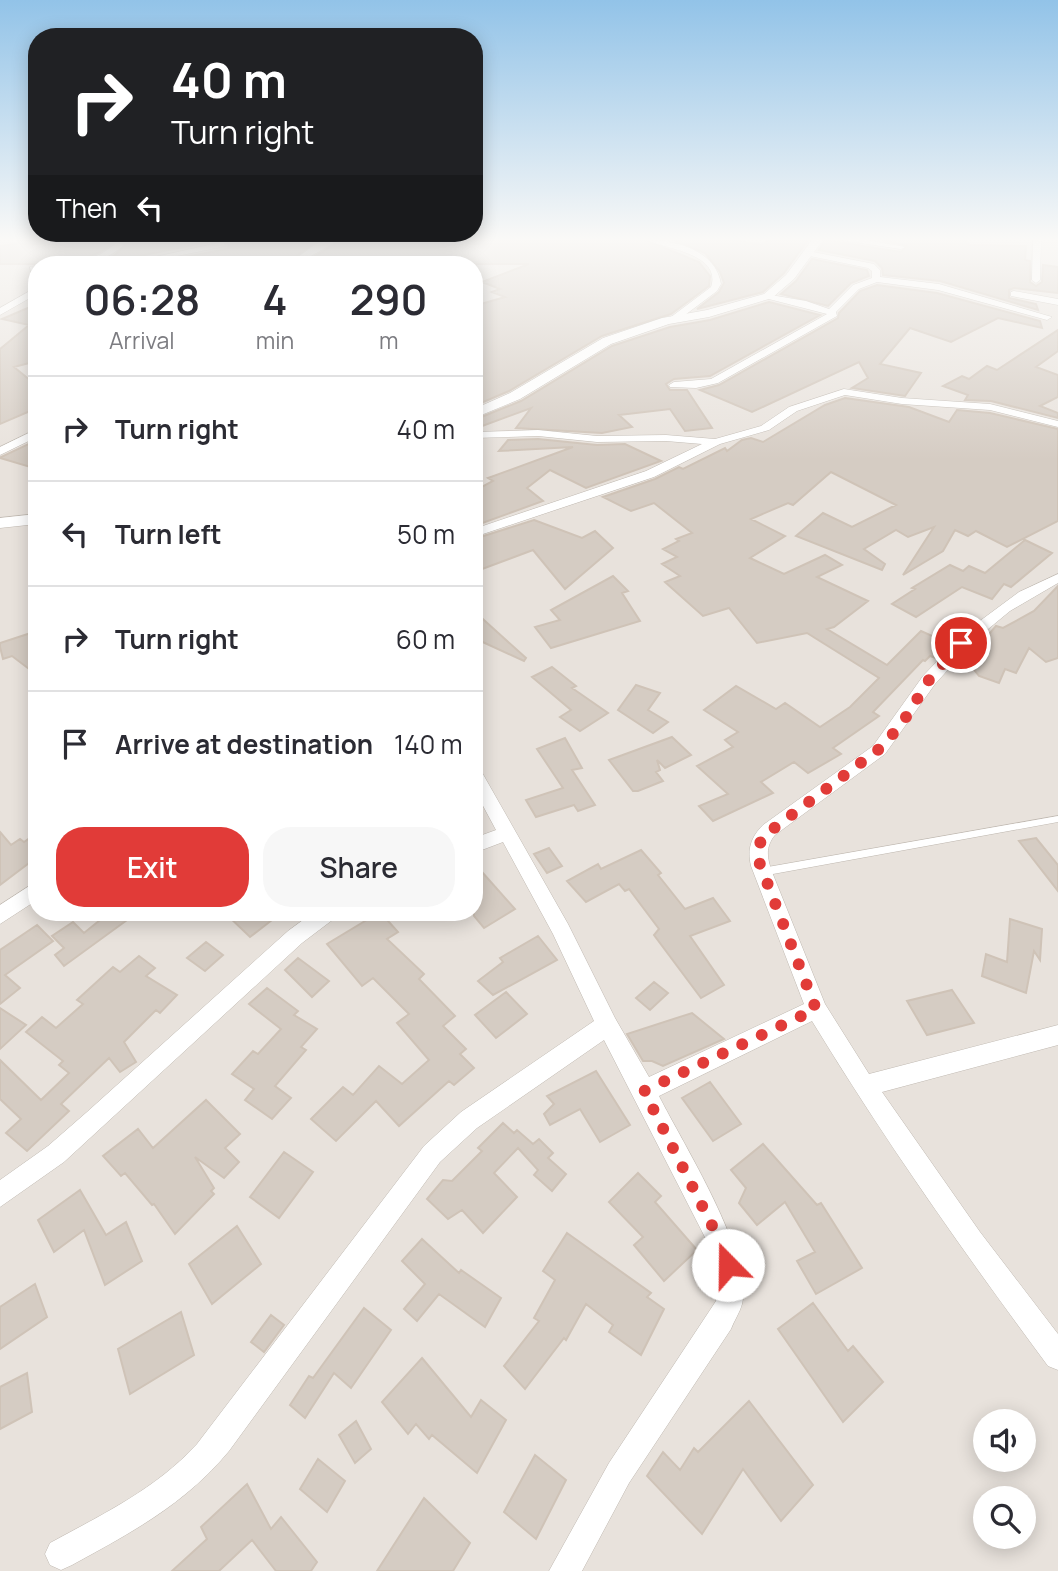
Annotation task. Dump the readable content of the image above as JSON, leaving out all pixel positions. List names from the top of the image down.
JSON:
{
  "page": {
    "turn": ["40 m", "Turn right"],
    "then": "Then",
    "eta": [
      "06:28",
      "Arrival",
      "4",
      "min",
      "290",
      "m"
    ],
    "list": [
      {
        "name": "Turn right",
        "value": "40 m"
      },
      {
        "name": "Turn left",
        "value": "50 m"
      },
      {
        "name": "Turn right",
        "value": "60 m"
      },
      {
        "name": "Arrive at destination",
        "value": "140 m"
      }
    ],
    "buttons": ["Exit", "Share"]
  }
}
